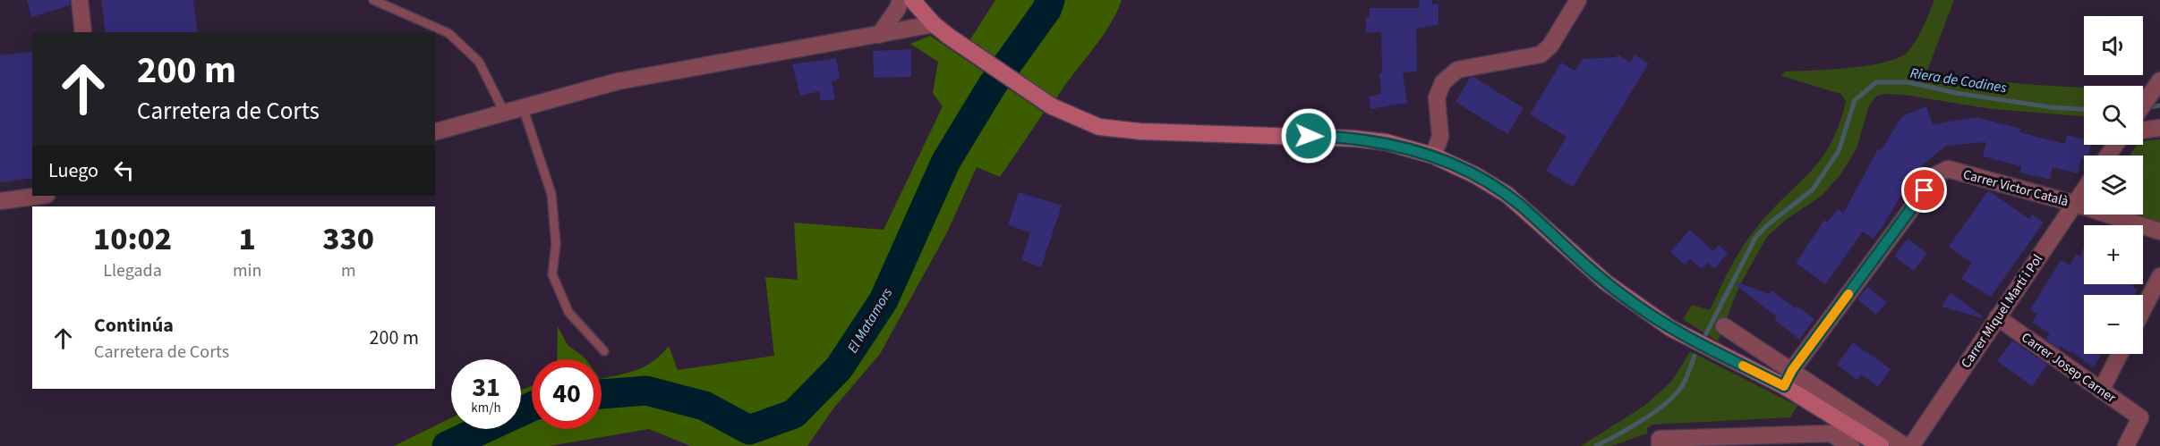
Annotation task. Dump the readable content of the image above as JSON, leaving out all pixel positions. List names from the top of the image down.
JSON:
{
  "streets": {
    "street": ["Carrer Victor Català", "Carrer Miquel Martí i Pol", "Carrer Josep Carner"]
  },
  "crossings": [
    ["Carrer Victor Català", "Carrer Miquel Martí i Pol"],
    ["Carrer Miquel Martí i Pol", "Carrer Josep Carner"]
  ],
  "water": ["Riera de Codines", "El Matamors"],
  "page": {
    "map_buttons": ["+", "−"],
    "turn": ["200 m", "Carretera de Corts"],
    "then": "Luego",
    "eta": [
      "10:02",
      "Llegada",
      "1",
      "min",
      "330",
      "m"
    ],
    "list": [
      {
        "name": "Continúa",
        "note": "Carretera de Corts",
        "value": "200 m"
      }
    ],
    "speed": "31 km/h",
    "limit": "40"
  }
}
